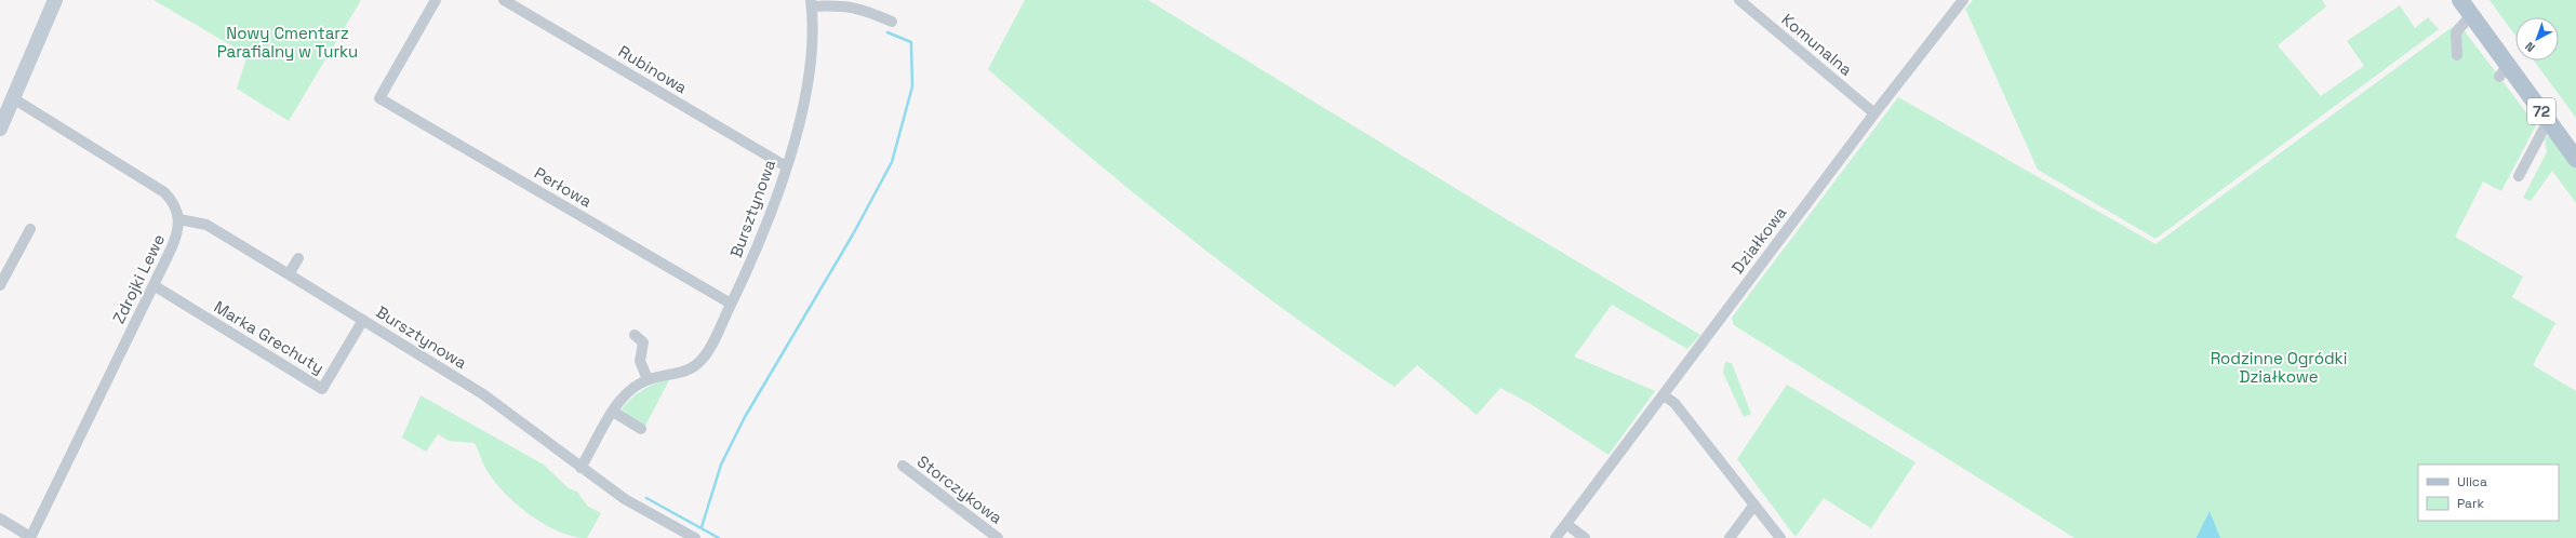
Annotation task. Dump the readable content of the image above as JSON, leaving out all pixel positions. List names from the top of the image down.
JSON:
{
  "streets": {
    "main road": ["72"],
    "street": [
      "Komunalna",
      "Rubinowa",
      "Perłowa",
      "Bursztynowa",
      "Działkowa",
      "Zdrojki Lewe",
      "Marka Grechuty",
      "Storczykowa"
    ]
  },
  "crossings": [
    ["Komunalna", "Działkowa"],
    ["Rubinowa", "Bursztynowa"],
    ["Perłowa", "Bursztynowa"],
    ["Bursztynowa", "Zdrojki Lewe"],
    ["Bursztynowa", "Marka Grechuty"],
    ["Zdrojki Lewe", "Marka Grechuty"]
  ],
  "parks": ["Nowy Cmentarz Parafialny w Turku", "Rodzinne Ogródki Działkowe"],
  "legend": ["Ulica", "Park"],
  "north": "bottom left"
}
